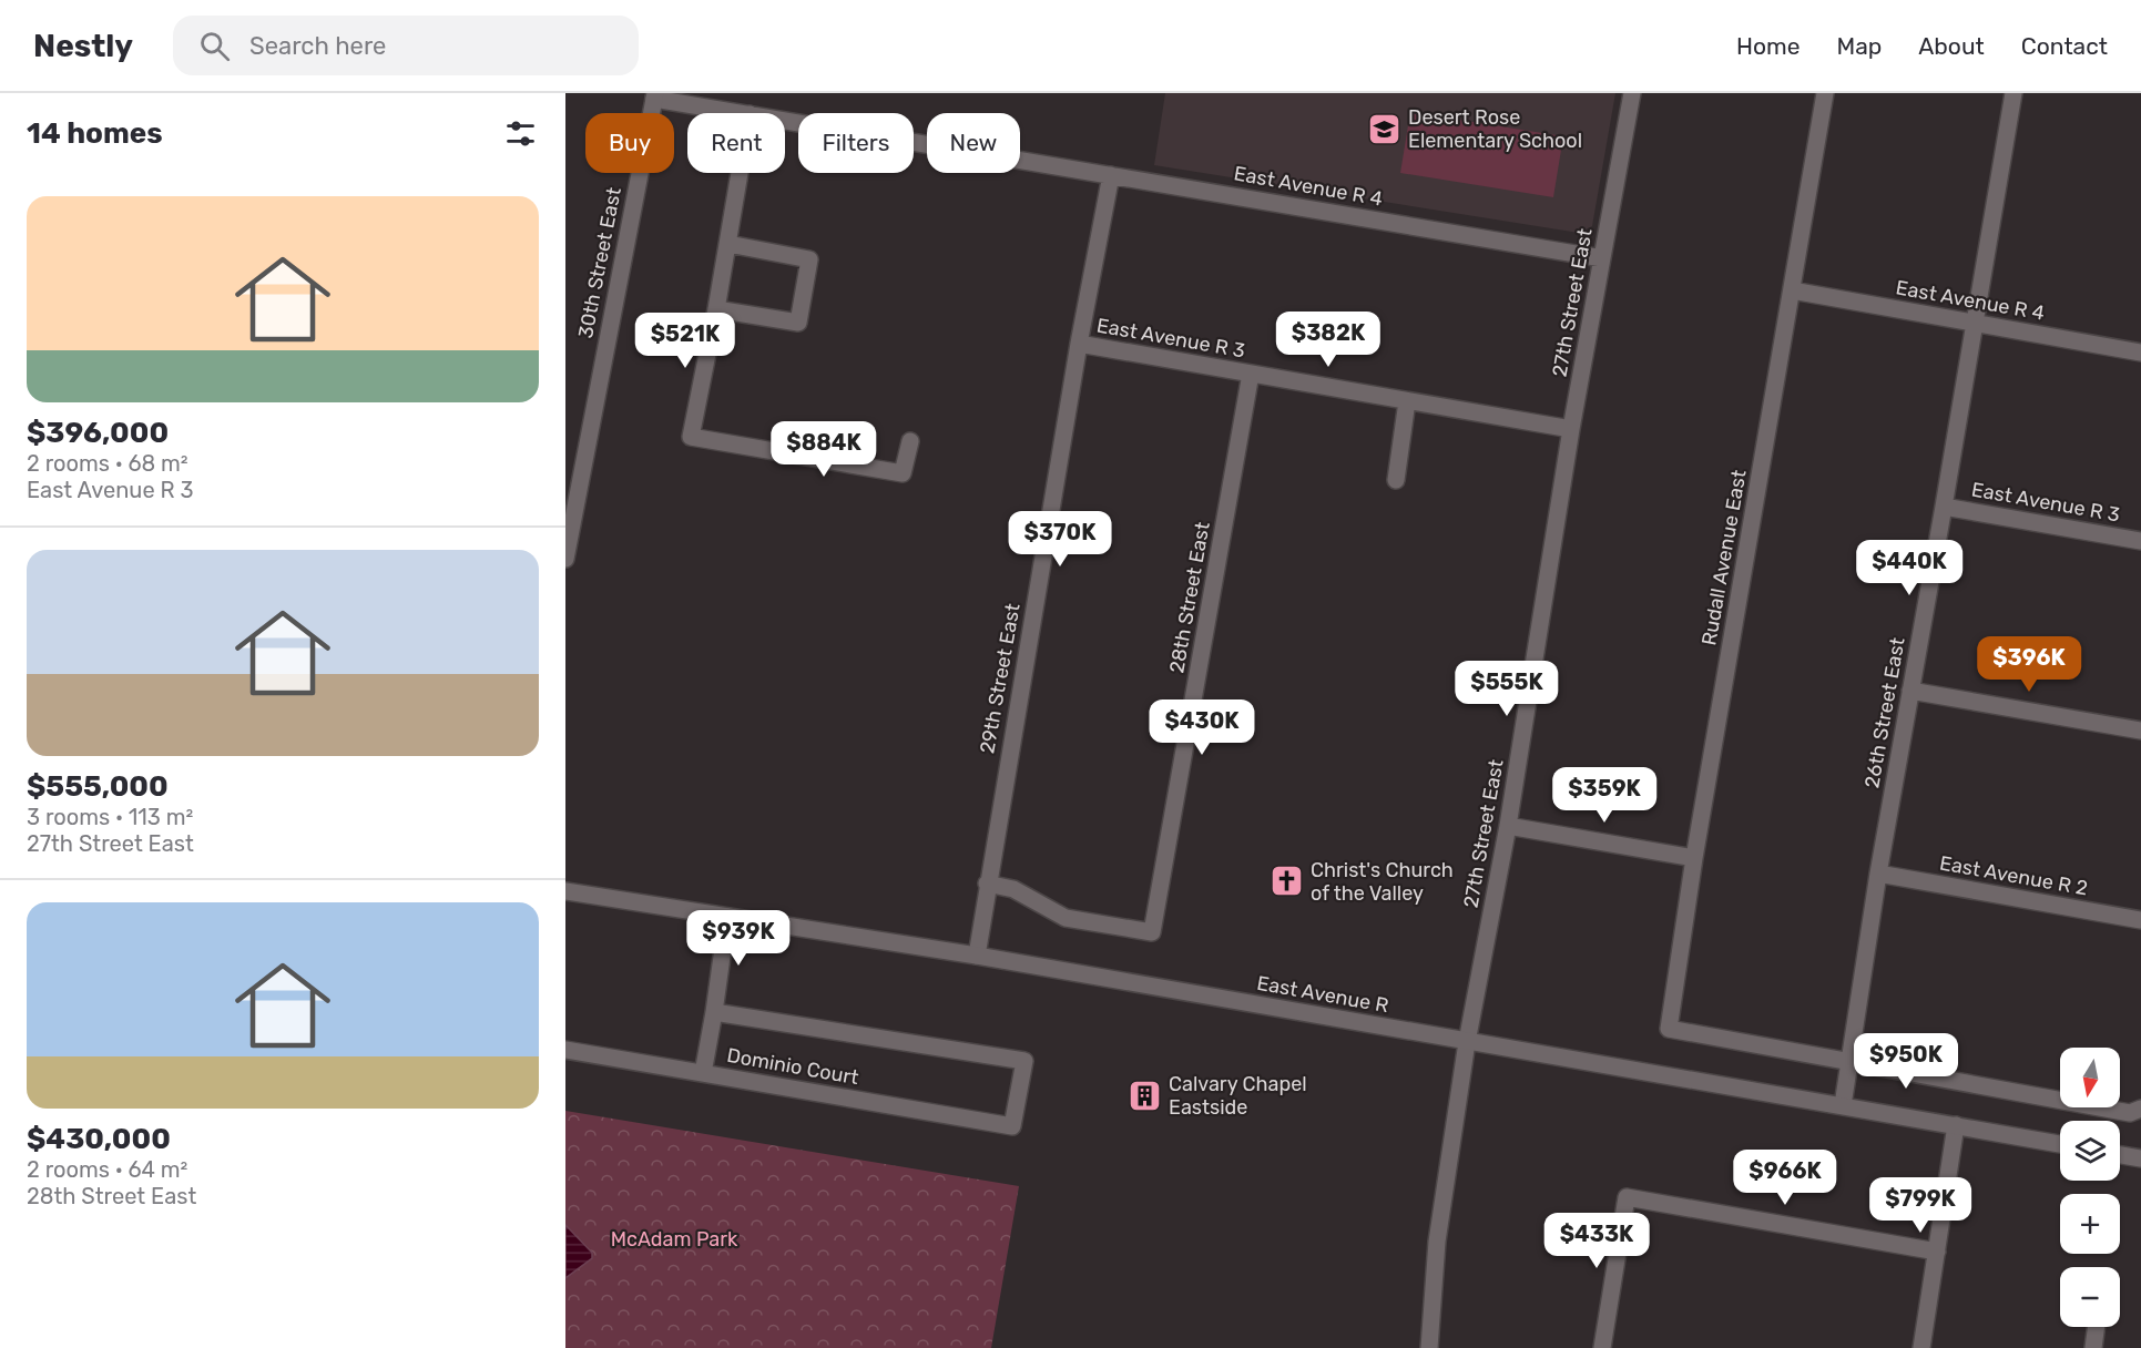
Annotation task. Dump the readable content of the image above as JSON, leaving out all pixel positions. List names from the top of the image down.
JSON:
{
  "streets": {
    "street": [
      "East Avenue R 4",
      "30th Street East",
      "27th Street East",
      "East Avenue R 3",
      "Rudall Avenue East",
      "28th Street East",
      "29th Street East",
      "26th Street East",
      "East Avenue R 2",
      "East Avenue R",
      "Dominio Court"
    ]
  },
  "crossings": [
    ["East Avenue R 4", "30th Street East"],
    ["East Avenue R 4", "27th Street East"],
    ["East Avenue R 4", "Rudall Avenue East"],
    ["East Avenue R 4", "29th Street East"],
    ["East Avenue R 4", "26th Street East"],
    ["27th Street East", "East Avenue R 3"],
    ["27th Street East", "East Avenue R"],
    ["East Avenue R 3", "28th Street East"],
    ["East Avenue R 3", "29th Street East"],
    ["East Avenue R 3", "26th Street East"],
    ["Rudall Avenue East", "26th Street East"],
    ["28th Street East", "29th Street East"],
    ["29th Street East", "East Avenue R"],
    ["26th Street East", "East Avenue R 2"],
    ["26th Street East", "East Avenue R"]
  ],
  "parks": ["McAdam Park"],
  "places": {
    "school or university": ["Desert Rose Elementary School"],
    "church": ["Christ's Church of the Valley"],
    "building": ["Calvary Chapel Eastside"]
  },
  "north": "bottom",
  "page": {
    "header": "Nestly",
    "search": "Search here",
    "nav": [
      "Home",
      "Map",
      "About",
      "Contact"
    ],
    "heading": "14 homes",
    "chip": [
      "Buy",
      "Rent",
      "Filters",
      "New"
    ],
    "list": [
      {
        "name": "$396,000",
        "note": "2 rooms · 68 m² · East Avenue R 3"
      },
      {
        "name": "$555,000",
        "note": "3 rooms · 113 m² · 27th Street East"
      },
      {
        "name": "$430,000",
        "note": "2 rooms · 64 m² · 28th Street East"
      }
    ],
    "price": [
      "$382K",
      "$521K",
      "$884K",
      "$370K",
      "$440K",
      "$396K",
      "$555K",
      "$430K",
      "$359K",
      "$939K",
      "$950K",
      "$966K",
      "$799K",
      "$433K"
    ],
    "map_buttons": ["+", "−"]
  }
}
